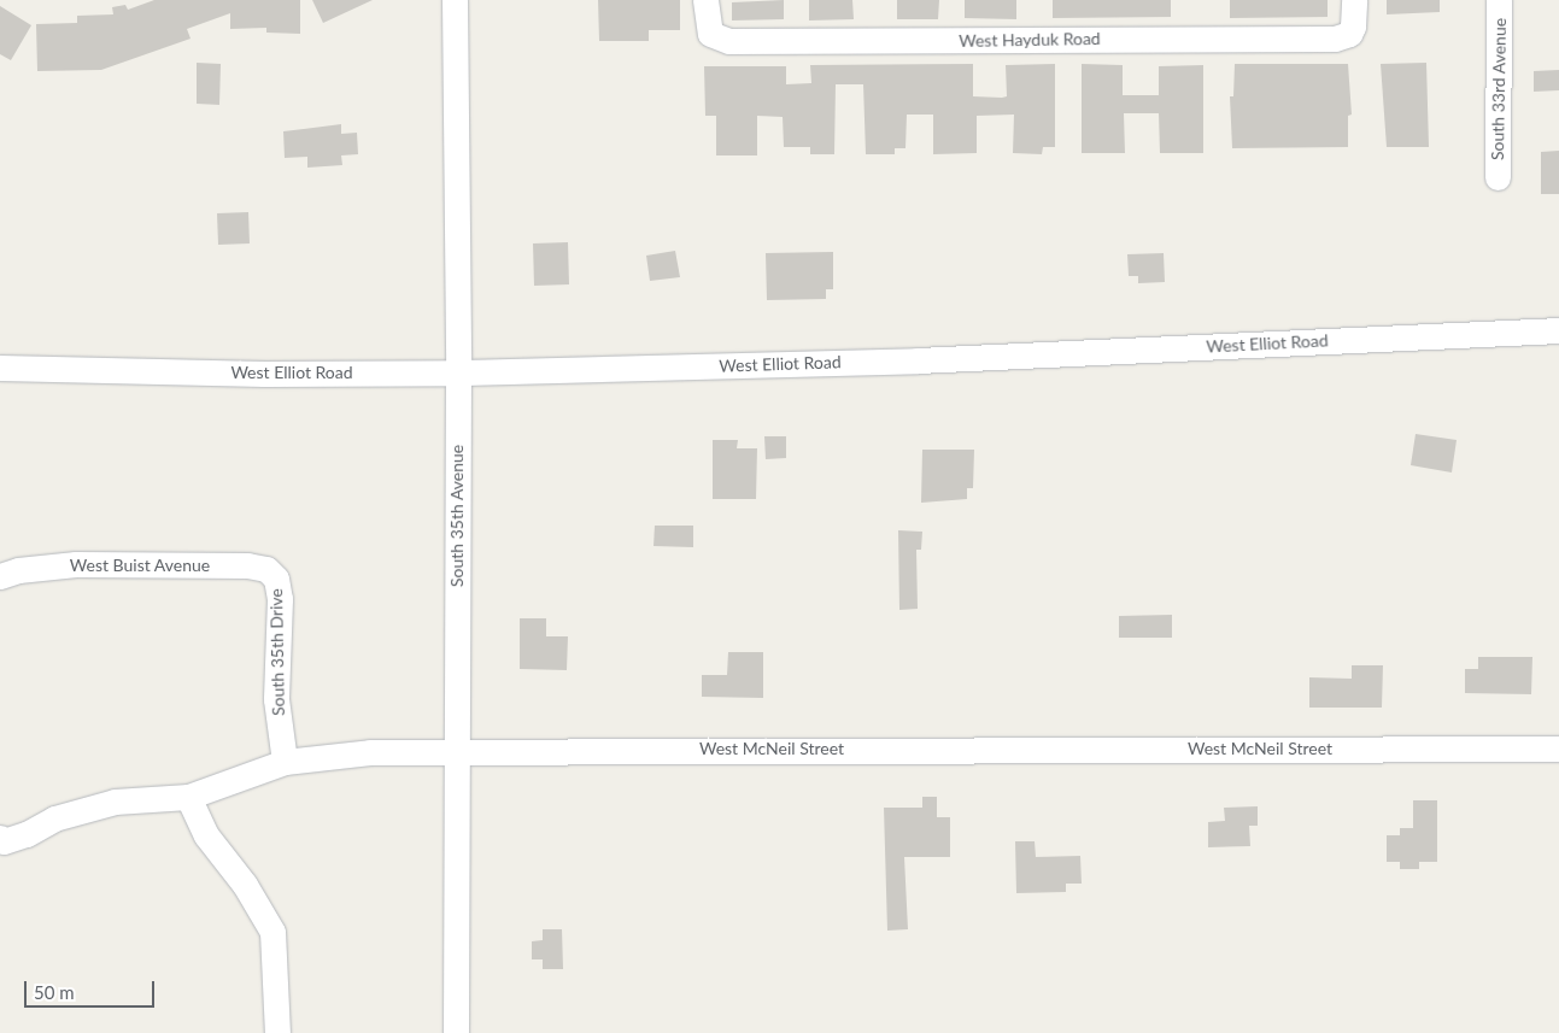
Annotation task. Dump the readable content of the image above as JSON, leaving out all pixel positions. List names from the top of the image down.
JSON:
{
  "streets": {
    "street": [
      "West Hayduk Road",
      "South 33rd Avenue",
      "West Elliot Road",
      "South 35th Avenue",
      "West Buist Avenue",
      "South 35th Drive",
      "West McNeil Street"
    ]
  },
  "crossings": [
    ["West Elliot Road", "South 35th Avenue"],
    ["South 35th Avenue", "West McNeil Street"],
    ["West Buist Avenue", "South 35th Drive"],
    ["South 35th Drive", "West McNeil Street"]
  ],
  "scale_bar": "50 m"
}
